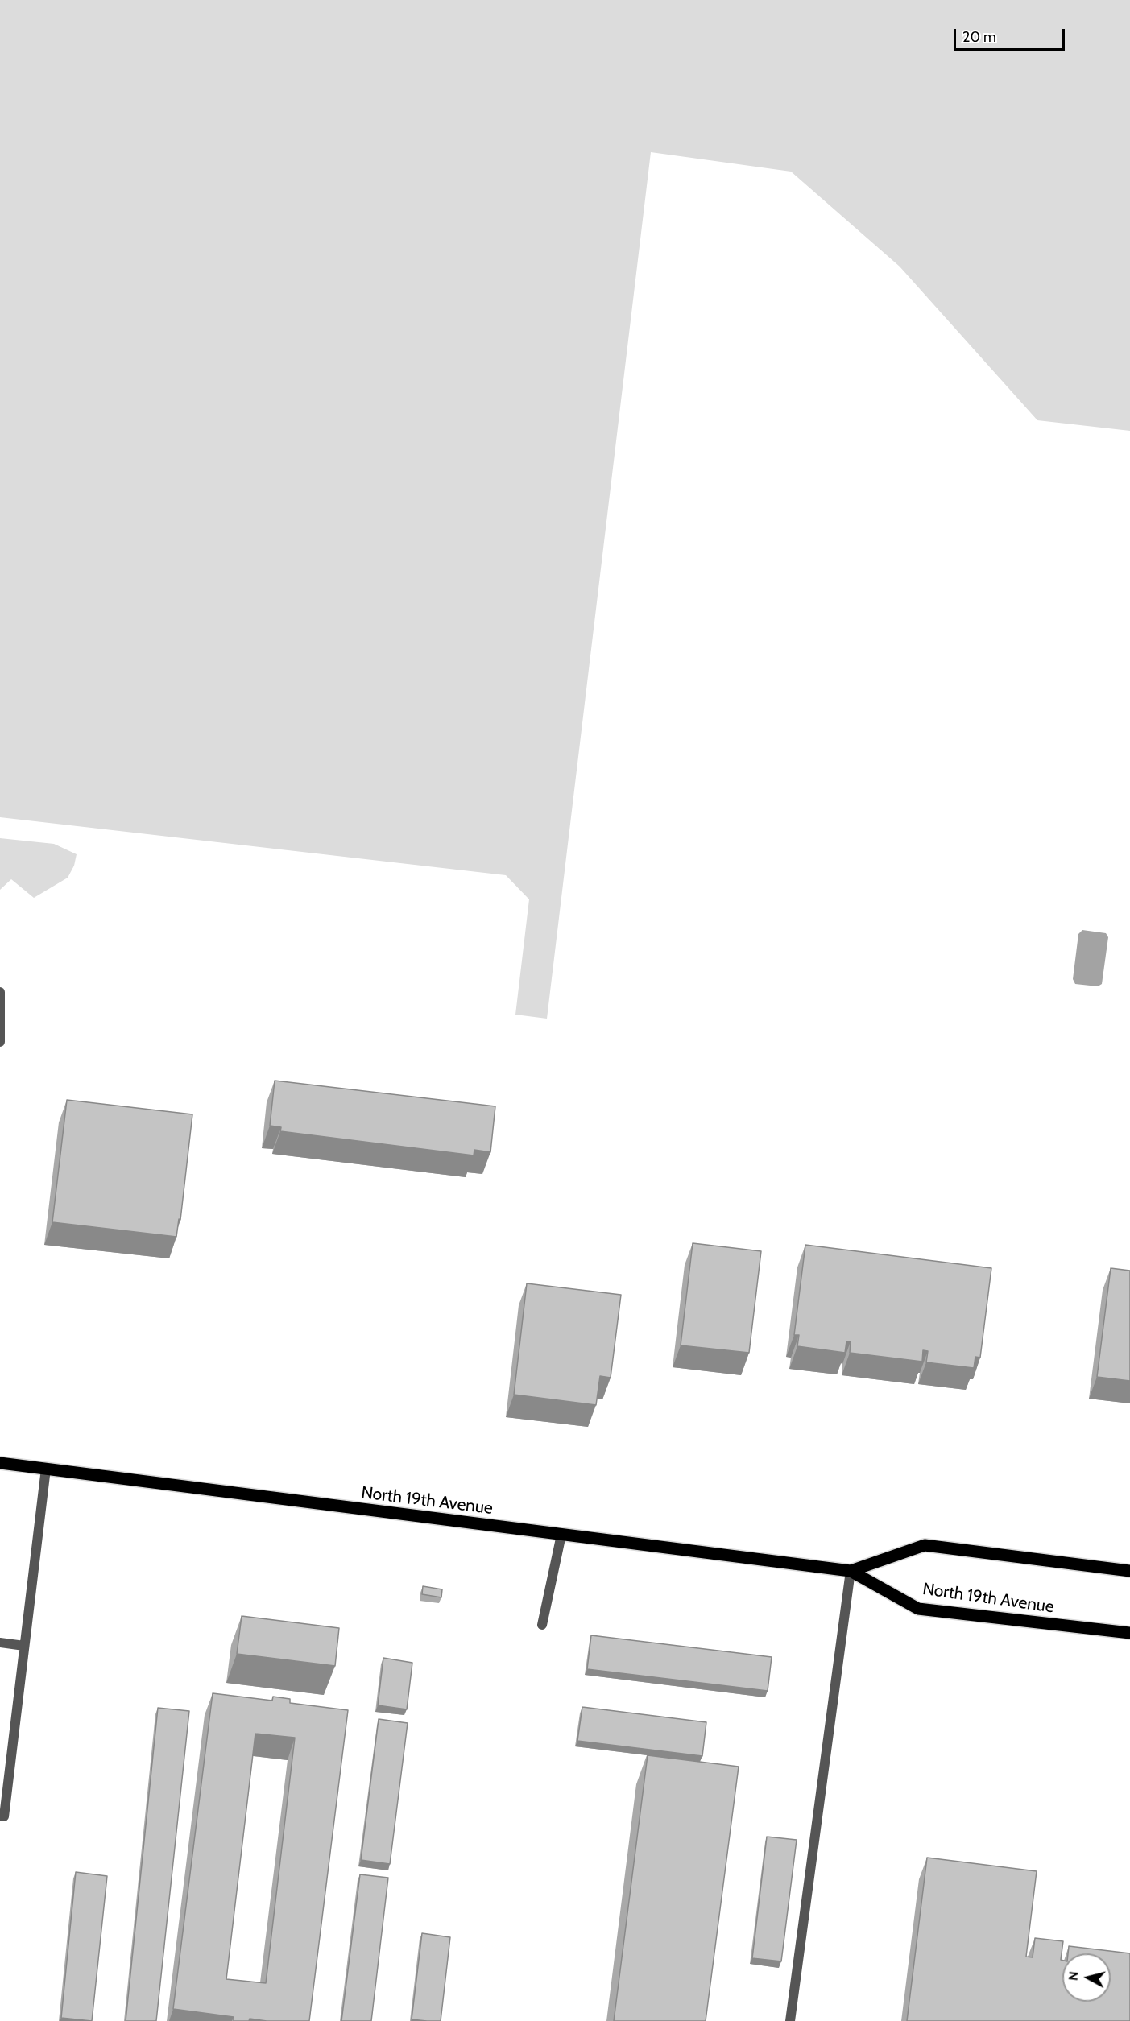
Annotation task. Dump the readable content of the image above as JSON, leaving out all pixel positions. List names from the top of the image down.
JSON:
{
  "streets": {
    "main road": ["North 19th Avenue"]
  },
  "scale_bar": "20 m",
  "north": "left"
}
